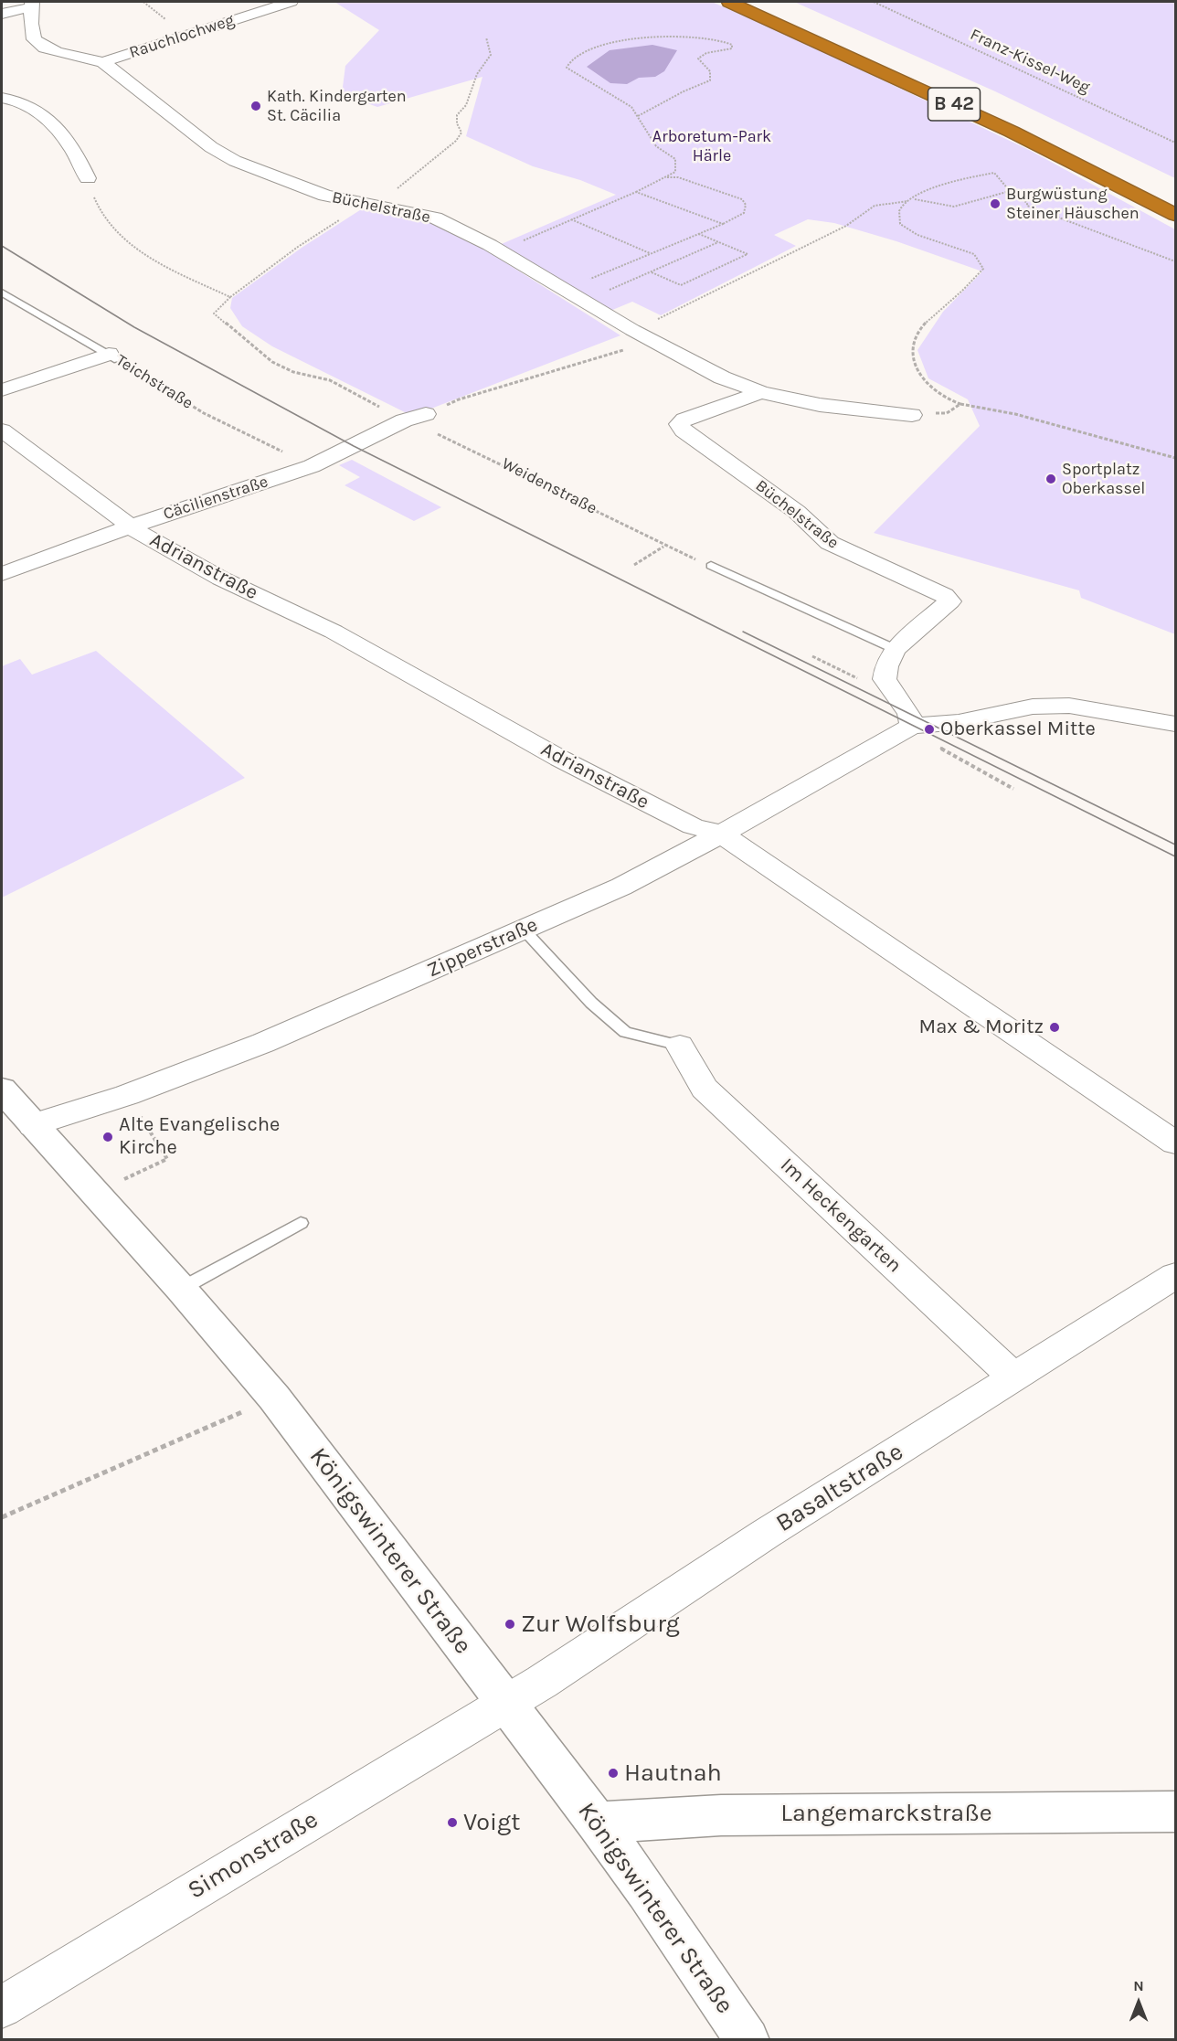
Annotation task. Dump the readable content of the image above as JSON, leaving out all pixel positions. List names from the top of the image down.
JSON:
{
  "streets": {
    "highway": ["B 42"],
    "main road": ["Königswinterer Straße", "Langemarckstraße"],
    "street": [
      "Rauchlochweg",
      "Büchelstraße",
      "Cäcilienstraße",
      "Adrianstraße",
      "Zipperstraße",
      "Im Heckengarten",
      "Basaltstraße",
      "Simonstraße"
    ],
    "lane": ["Teichstraße"],
    "path": ["Franz-Kissel-Weg", "Weidenstraße"]
  },
  "crossings": [
    ["Rauchlochweg", "Büchelstraße"],
    ["Teichstraße", "Cäcilienstraße"],
    ["Weidenstraße", "Cäcilienstraße"],
    ["Cäcilienstraße", "Adrianstraße"],
    ["Adrianstraße", "Zipperstraße"],
    ["Zipperstraße", "Königswinterer Straße"],
    ["Im Heckengarten", "Basaltstraße"],
    ["Basaltstraße", "Königswinterer Straße"],
    ["Basaltstraße", "Simonstraße"],
    ["Königswinterer Straße", "Langemarckstraße"],
    ["Königswinterer Straße", "Simonstraße"]
  ],
  "parks": ["Arboretum-Park Härle"],
  "places": [
    "Kath. Kindergarten St. Cäcilia",
    "Burgwüstung Steiner Häuschen",
    "Sportplatz Oberkassel",
    "Oberkassel Mitte",
    "Max & Moritz",
    "Alte Evangelische Kirche",
    "Zur Wolfsburg",
    "Hautnah",
    "Voigt"
  ],
  "north": "top"
}
